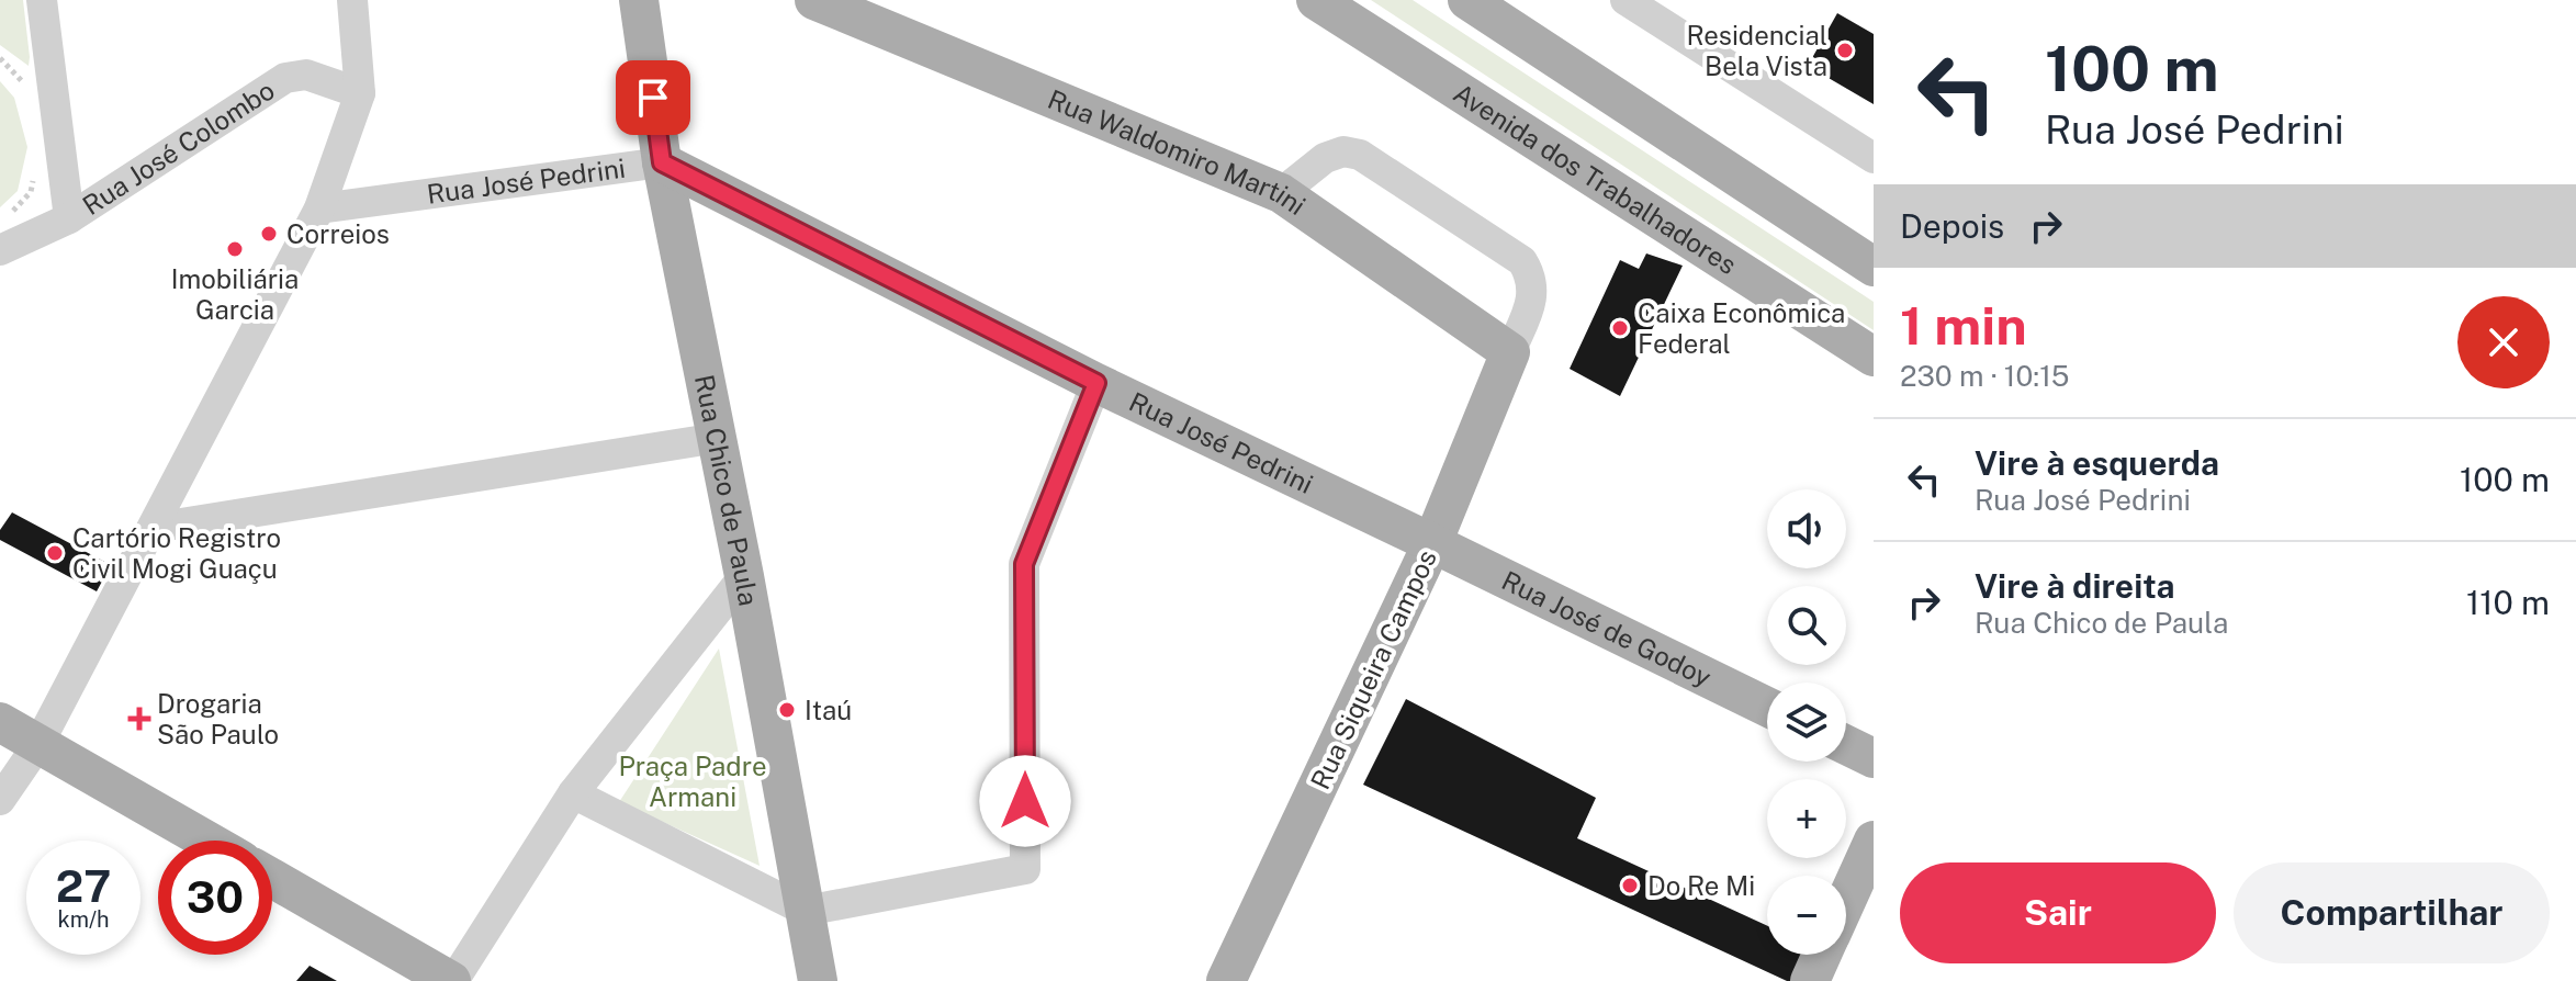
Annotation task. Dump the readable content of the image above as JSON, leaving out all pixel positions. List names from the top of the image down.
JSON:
{
  "streets": {
    "main road": [
      "Rua Waldomiro Martini",
      "Avenida dos Trabalhadores",
      "Rua José Pedrini",
      "Rua Chico de Paula",
      "Rua José de Godoy",
      "Rua Siqueira Campos"
    ],
    "street": ["Rua José Colombo"]
  },
  "crossings": [
    ["Rua Waldomiro Martini", "Rua Siqueira Campos"],
    ["Rua José Pedrini", "Rua Chico de Paula"],
    ["Rua José Pedrini", "Rua José de Godoy"],
    ["Rua José Pedrini", "Rua Siqueira Campos"],
    ["Rua José de Godoy", "Rua Siqueira Campos"]
  ],
  "parks": ["Praça Padre Armani"],
  "places": {
    "other": [
      "Residencial Bela Vista",
      "Correios",
      "Imobiliária Garcia",
      "Caixa Econômica Federal",
      "Cartório Registro Civil Mogi Guaçu",
      "Itaú",
      "Do Re Mi"
    ],
    "health": ["Drogaria São Paulo"]
  },
  "page": {
    "turn": ["100 m", "Rua José Pedrini"],
    "then": "Depois",
    "heading": ["1 min", "230 m · 10:15"],
    "list": [
      {
        "name": "Vire à esquerda",
        "note": "Rua José Pedrini",
        "value": "100 m"
      },
      {
        "name": "Vire à direita",
        "note": "Rua Chico de Paula",
        "value": "110 m"
      }
    ],
    "map_buttons": ["+", "−"],
    "speed": "27 km/h",
    "limit": "30",
    "buttons": ["Sair", "Compartilhar"]
  }
}
